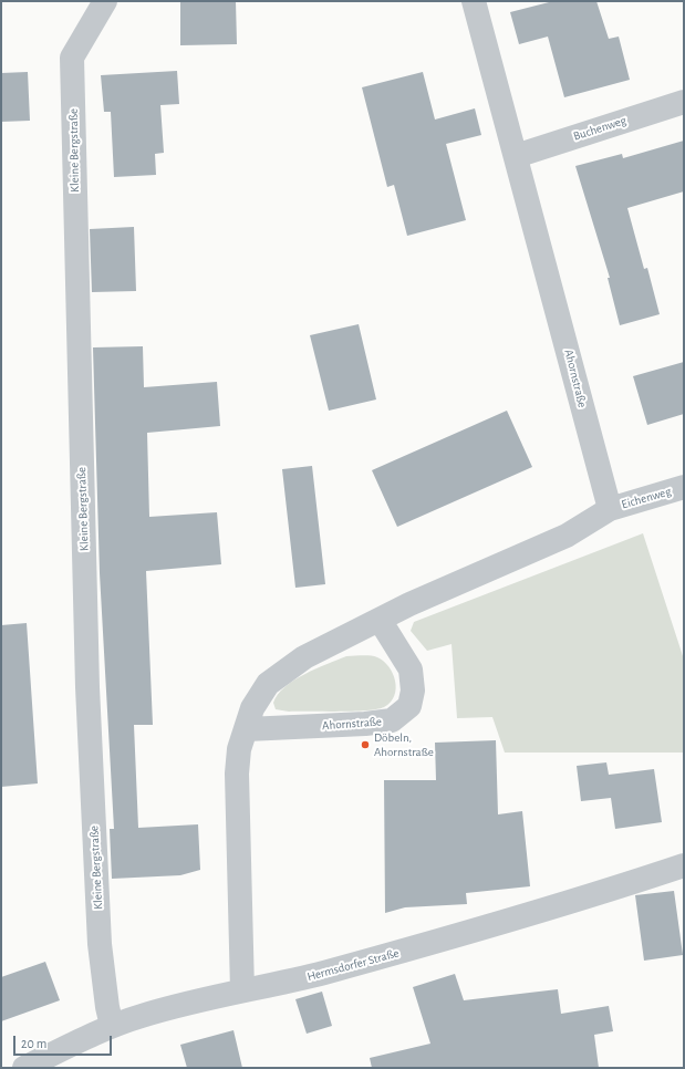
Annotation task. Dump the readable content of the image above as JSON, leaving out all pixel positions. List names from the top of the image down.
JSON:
{
  "streets": {
    "street": [
      "Buchenweg",
      "Kleine Bergstraße",
      "Ahornstraße",
      "Eichenweg",
      "Hermsdorfer Straße"
    ]
  },
  "crossings": [
    ["Buchenweg", "Ahornstraße"],
    ["Kleine Bergstraße", "Hermsdorfer Straße"],
    ["Ahornstraße", "Eichenweg"]
  ],
  "places": ["Döbeln, Ahornstraße"],
  "scale_bar": "20 m"
}
